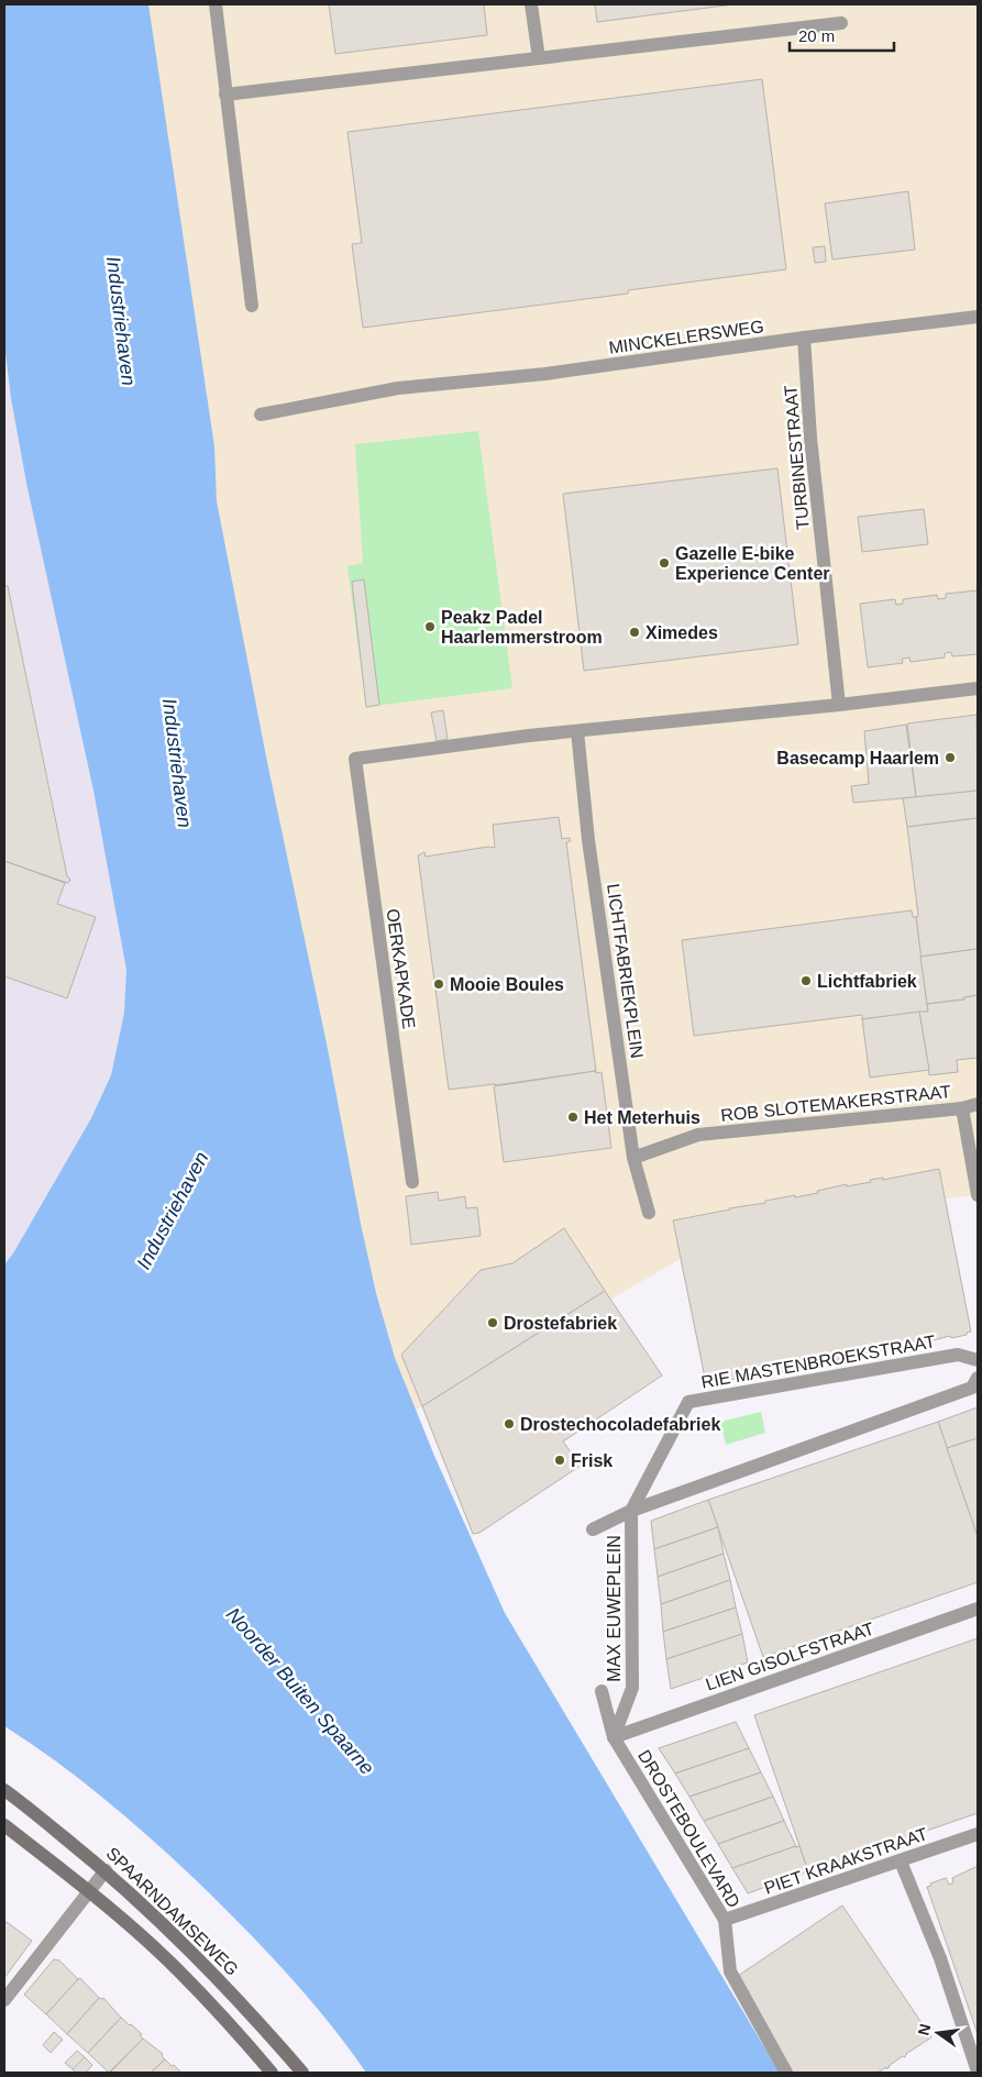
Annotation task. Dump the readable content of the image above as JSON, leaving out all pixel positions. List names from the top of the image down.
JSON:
{
  "streets": {
    "main road": ["SPAARNDAMSEWEG"],
    "street": [
      "MINCKELERSWEG",
      "TURBINESTRAAT",
      "OERKAPKADE",
      "LICHTFABRIEKPLEIN",
      "ROB SLOTEMAKERSTRAAT",
      "RIE MASTENBROEKSTRAAT",
      "MAX EUWEPLEIN",
      "LIEN GISOLFSTRAAT",
      "DROSTEBOULEVARD",
      "PIET KRAAKSTRAAT"
    ]
  },
  "crossings": [
    ["MINCKELERSWEG", "TURBINESTRAAT"],
    ["OERKAPKADE", "LICHTFABRIEKPLEIN"],
    ["LICHTFABRIEKPLEIN", "ROB SLOTEMAKERSTRAAT"],
    ["RIE MASTENBROEKSTRAAT", "MAX EUWEPLEIN"],
    ["MAX EUWEPLEIN", "LIEN GISOLFSTRAAT"],
    ["MAX EUWEPLEIN", "DROSTEBOULEVARD"],
    ["LIEN GISOLFSTRAAT", "DROSTEBOULEVARD"],
    ["DROSTEBOULEVARD", "PIET KRAAKSTRAAT"]
  ],
  "water": ["Industriehaven", "Noorder Buiten Spaarne"],
  "places": [
    "Gazelle E-bike Experience Center",
    "Peakz Padel Haarlemmerstroom",
    "Ximedes",
    "Basecamp Haarlem",
    "Lichtfabriek",
    "Mooie Boules",
    "Het Meterhuis",
    "Drostefabriek",
    "Drostechocoladefabriek",
    "Frisk"
  ],
  "scale_bar": "20 m",
  "north": "left"
}
